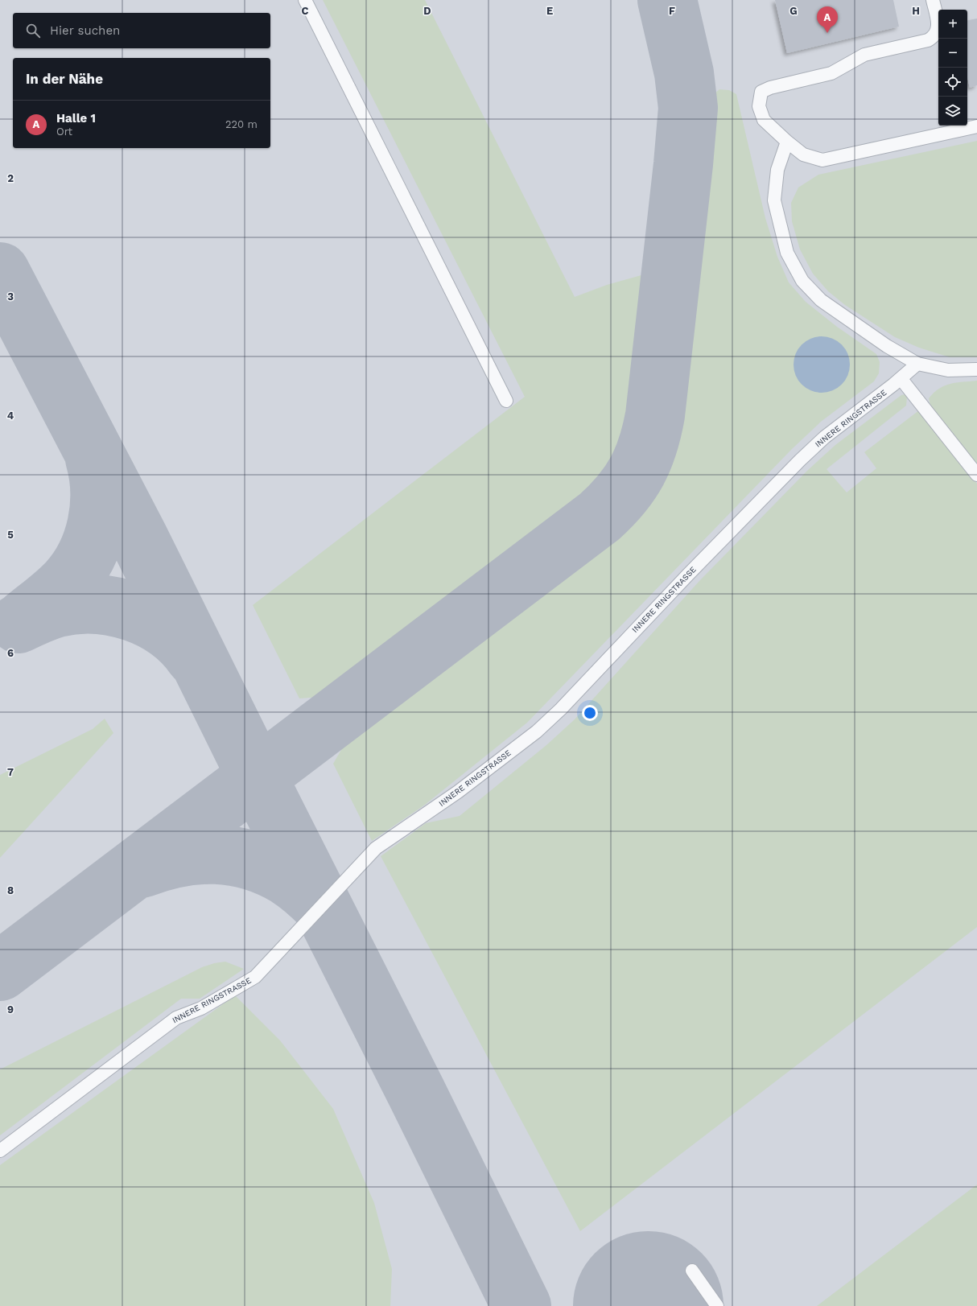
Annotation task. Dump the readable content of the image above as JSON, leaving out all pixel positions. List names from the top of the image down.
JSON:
{
  "streets": {
    "lane": ["INNERE RINGSTRASSE"]
  },
  "page": {
    "pins": "A",
    "map_buttons": ["+", "−"],
    "search": "Hier suchen",
    "heading": "In der Nähe",
    "list": [
      {
        "mark": "A",
        "name": "Halle 1",
        "note": "Ort",
        "value": "220 m"
      }
    ]
  },
  "grid": {
    "columns": [
      "C",
      "D",
      "E",
      "F",
      "G",
      "H"
    ],
    "rows": [
      "2",
      "3",
      "4",
      "5",
      "6",
      "7",
      "8",
      "9"
    ]
  }
}
